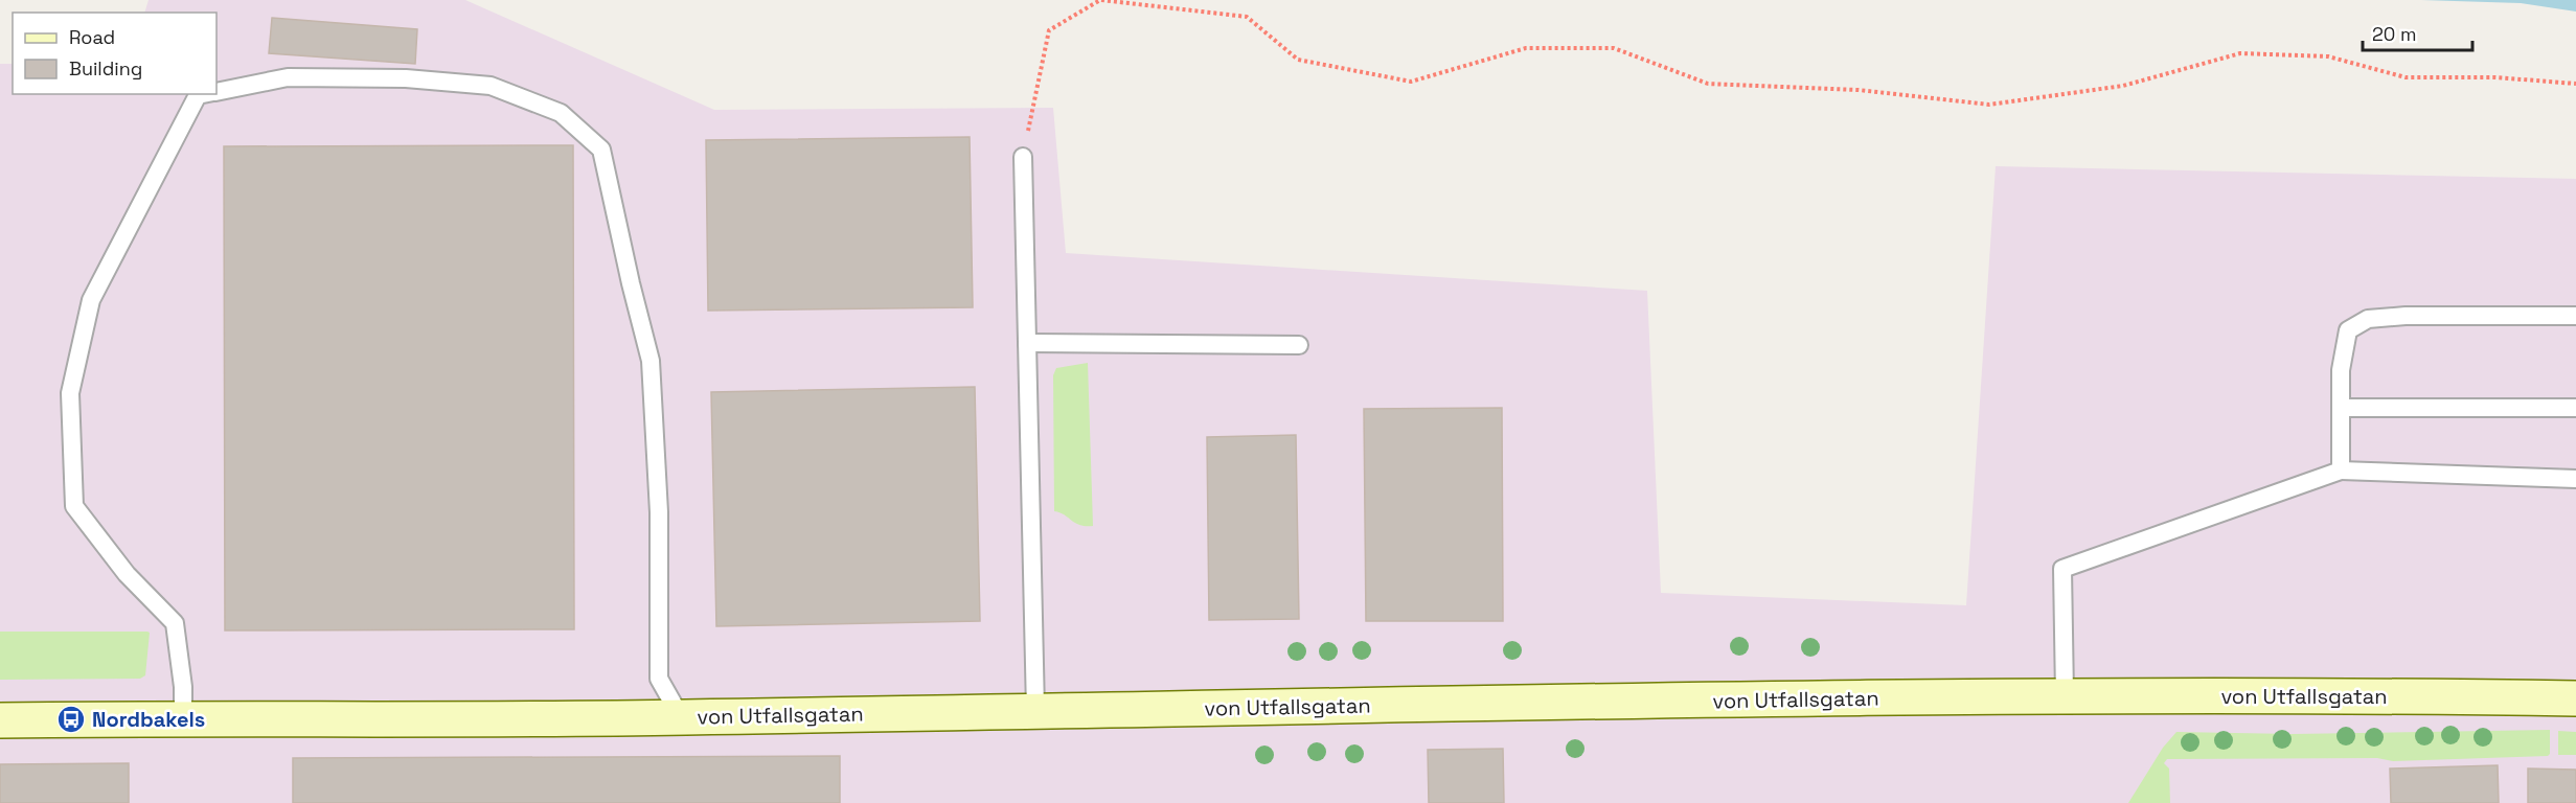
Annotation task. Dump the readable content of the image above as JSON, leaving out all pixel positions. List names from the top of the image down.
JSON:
{
  "streets": {
    "street": ["von Utfallsgatan"]
  },
  "places": {
    "bus stop": ["Nordbakels"]
  },
  "legend": ["Road", "Building"],
  "scale_bar": "20 m"
}
